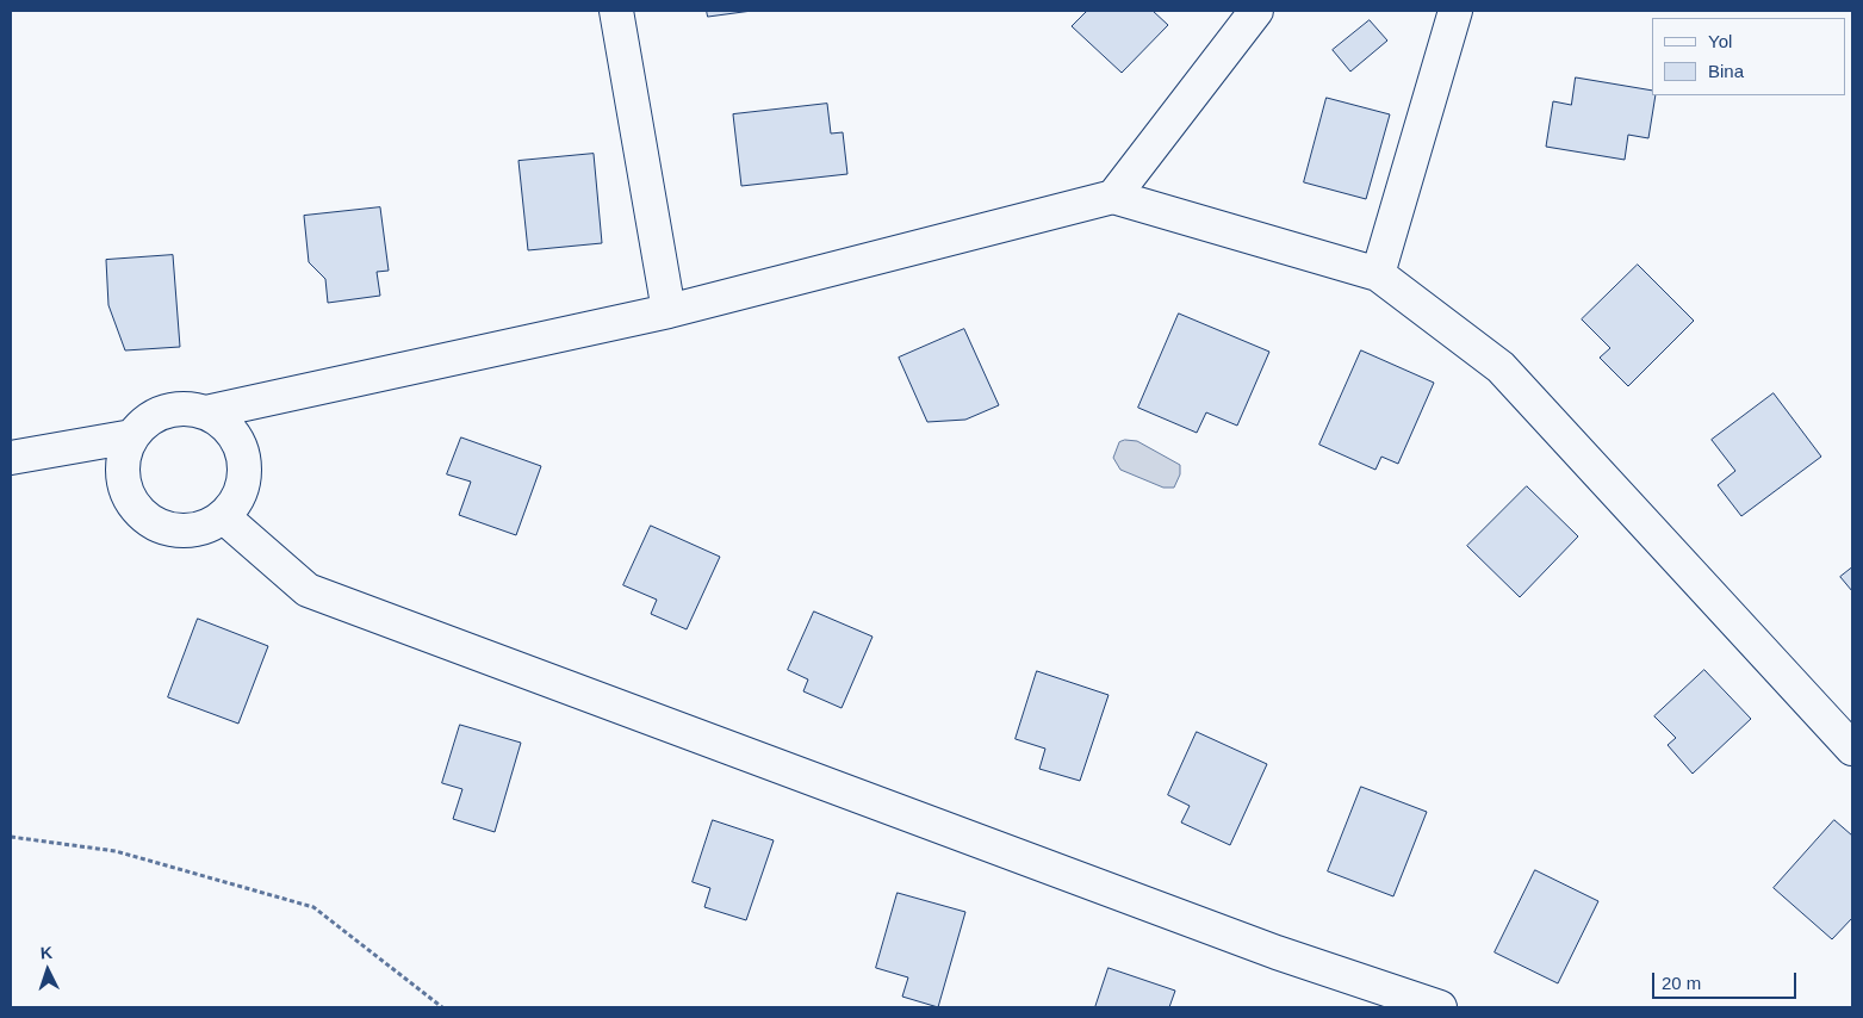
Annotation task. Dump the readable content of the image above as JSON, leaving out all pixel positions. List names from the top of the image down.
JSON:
{
  "legend": ["Yol", "Bina"],
  "scale_bar": "20 m",
  "north": "top"
}
